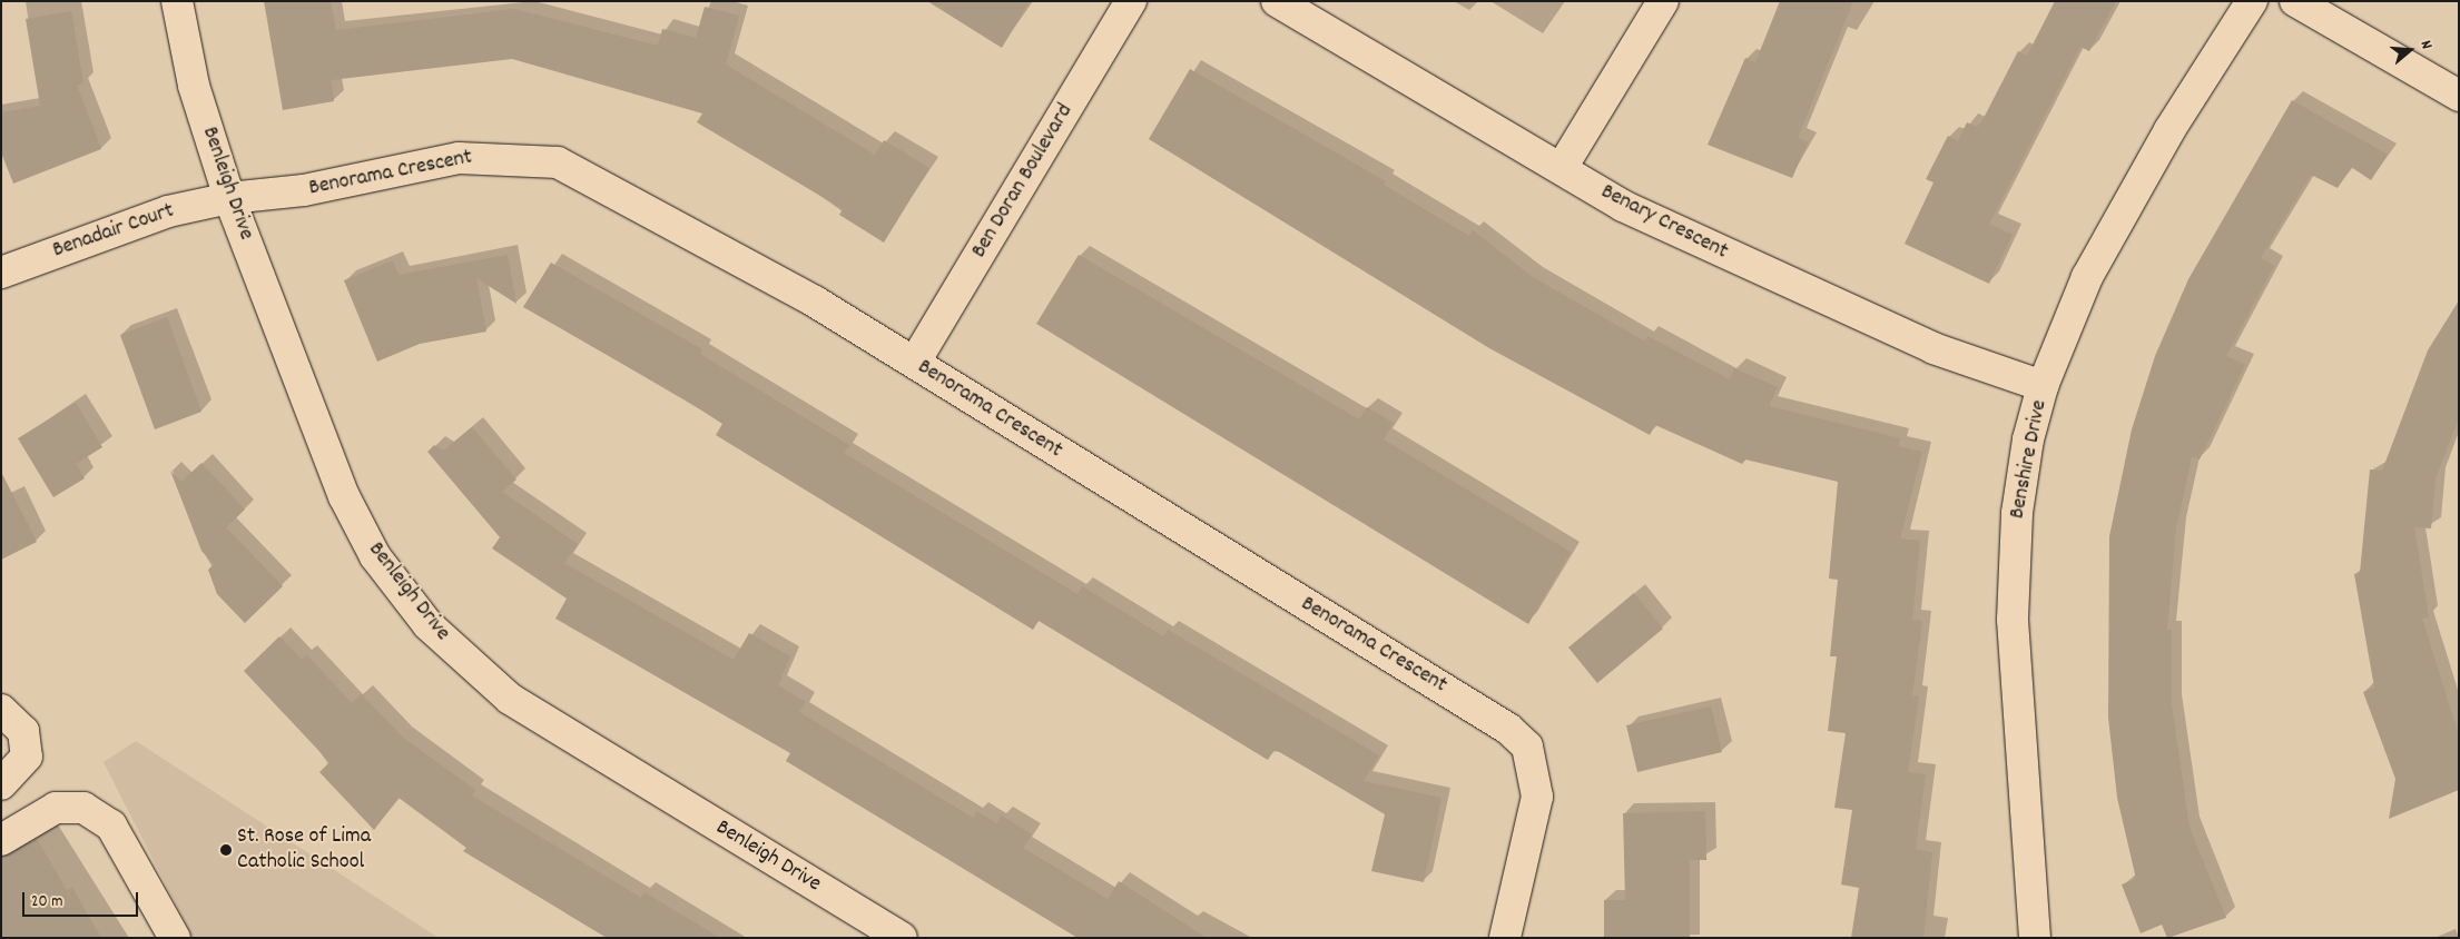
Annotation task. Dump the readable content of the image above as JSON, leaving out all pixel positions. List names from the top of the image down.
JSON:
{
  "streets": {
    "street": [
      "Benorama Crescent",
      "Ben Doran Boulevard",
      "Benleigh Drive",
      "Benary Crescent",
      "Benadair Court",
      "Benshire Drive"
    ]
  },
  "crossings": [
    ["Benorama Crescent", "Ben Doran Boulevard"],
    ["Benorama Crescent", "Benleigh Drive"],
    ["Benorama Crescent", "Benadair Court"],
    ["Benleigh Drive", "Benadair Court"],
    ["Benary Crescent", "Benshire Drive"]
  ],
  "places": ["St. Rose of Lima Catholic School"],
  "scale_bar": "20 m",
  "north": "right"
}
